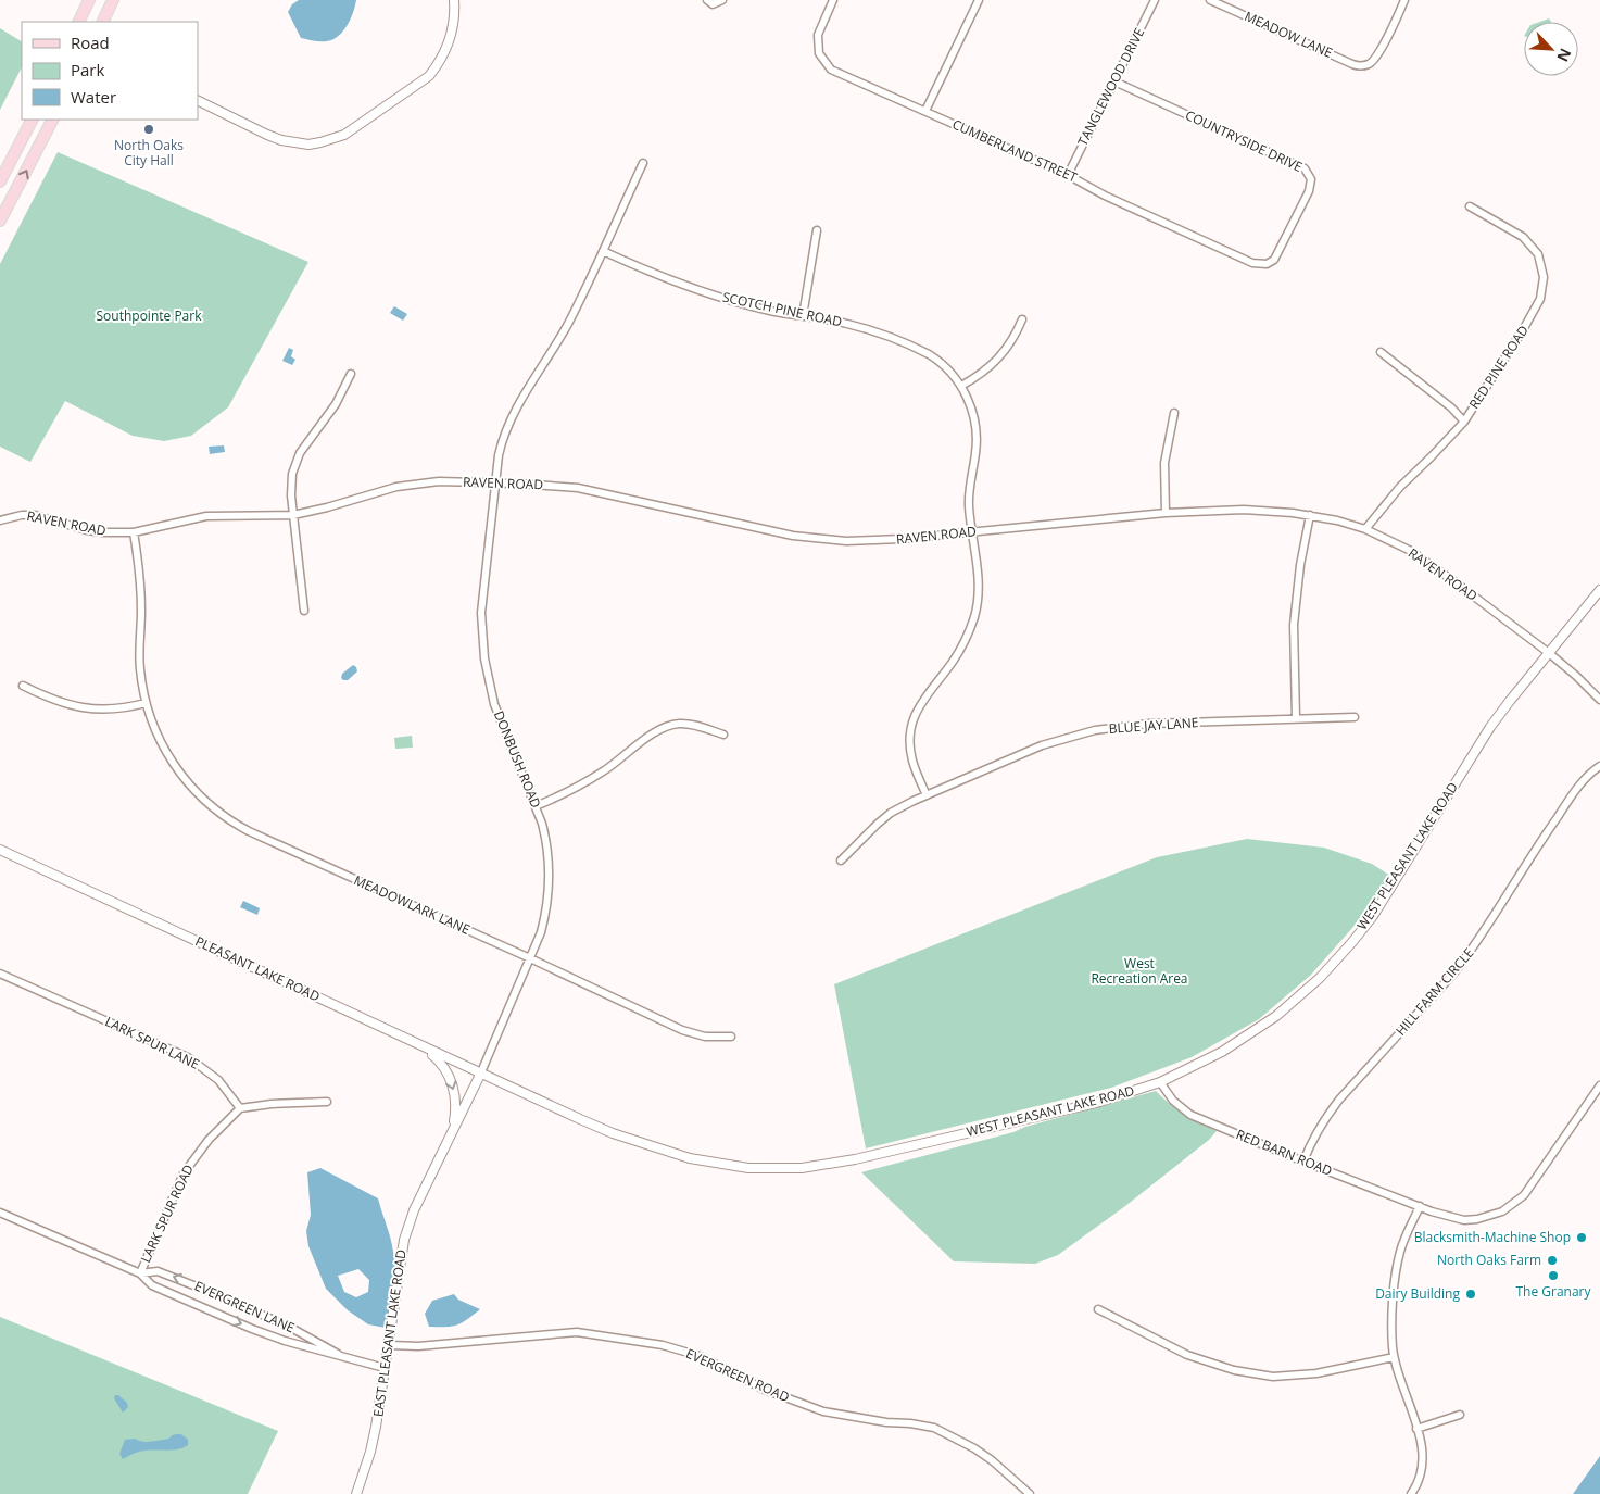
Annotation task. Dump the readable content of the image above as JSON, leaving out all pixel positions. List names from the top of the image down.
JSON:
{
  "streets": {
    "street": [
      "MEADOW LANE",
      "TANGLEWOOD DRIVE",
      "COUNTRYSIDE DRIVE",
      "CUMBERLAND STREET",
      "SCOTCH PINE ROAD",
      "RED PINE ROAD",
      "RAVEN ROAD",
      "BLUE JAY LANE",
      "DONBUSH ROAD",
      "WEST PLEASANT LAKE ROAD",
      "MEADOWLARK LANE",
      "PLEASANT LAKE ROAD",
      "HILL FARM CIRCLE",
      "LARK SPUR LANE",
      "RED BARN ROAD",
      "LARK SPUR ROAD",
      "EVERGREEN LANE",
      "EAST PLEASANT LAKE ROAD",
      "EVERGREEN ROAD"
    ]
  },
  "crossings": [
    ["TANGLEWOOD DRIVE", "COUNTRYSIDE DRIVE"],
    ["TANGLEWOOD DRIVE", "CUMBERLAND STREET"],
    ["COUNTRYSIDE DRIVE", "CUMBERLAND STREET"],
    ["SCOTCH PINE ROAD", "RAVEN ROAD"],
    ["RED PINE ROAD", "RAVEN ROAD"],
    ["RAVEN ROAD", "DONBUSH ROAD"],
    ["RAVEN ROAD", "WEST PLEASANT LAKE ROAD"],
    ["RAVEN ROAD", "MEADOWLARK LANE"],
    ["DONBUSH ROAD", "MEADOWLARK LANE"],
    ["DONBUSH ROAD", "EAST PLEASANT LAKE ROAD"],
    ["WEST PLEASANT LAKE ROAD", "PLEASANT LAKE ROAD"],
    ["WEST PLEASANT LAKE ROAD", "RED BARN ROAD"],
    ["PLEASANT LAKE ROAD", "EAST PLEASANT LAKE ROAD"],
    ["HILL FARM CIRCLE", "RED BARN ROAD"],
    ["LARK SPUR LANE", "LARK SPUR ROAD"],
    ["LARK SPUR ROAD", "EVERGREEN LANE"],
    ["EVERGREEN LANE", "EAST PLEASANT LAKE ROAD"],
    ["EAST PLEASANT LAKE ROAD", "EVERGREEN ROAD"]
  ],
  "parks": ["Southpointe Park", "West Recreation Area"],
  "places": [
    "North Oaks City Hall",
    "Blacksmith-Machine Shop",
    "North Oaks Farm",
    "The Granary",
    "Dairy Building"
  ],
  "legend": ["Road", "Park", "Water"],
  "north": "bottom right"
}
